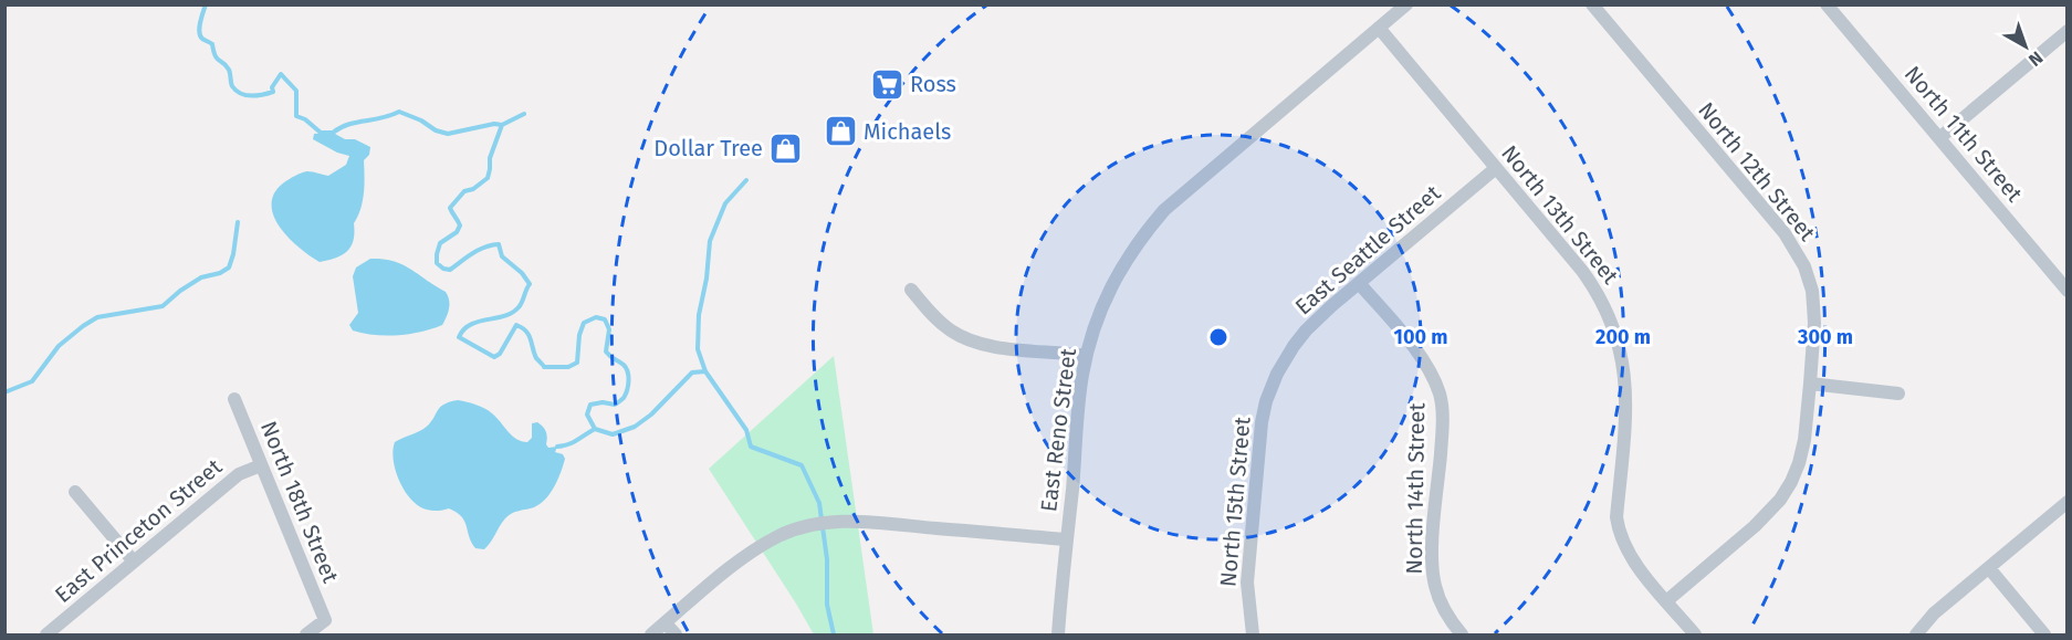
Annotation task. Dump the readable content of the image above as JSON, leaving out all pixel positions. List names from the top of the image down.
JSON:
{
  "streets": {
    "street": [
      "North 11th Street",
      "North 12th Street",
      "North 13th Street",
      "East Seattle Street",
      "East Reno Street",
      "North 14th Street",
      "North 18th Street",
      "North 15th Street",
      "East Princeton Street"
    ]
  },
  "crossings": [
    ["North 12th Street", "North 13th Street"],
    ["North 13th Street", "East Seattle Street"],
    ["North 13th Street", "East Reno Street"],
    ["East Seattle Street", "North 14th Street"],
    ["East Seattle Street", "North 15th Street"],
    ["North 18th Street", "East Princeton Street"]
  ],
  "places": {
    "supermarket": ["Ross"],
    "shop": ["Michaels", "Dollar Tree"]
  },
  "north": "bottom right",
  "rings": ["100 m", "200 m", "300 m"]
}
